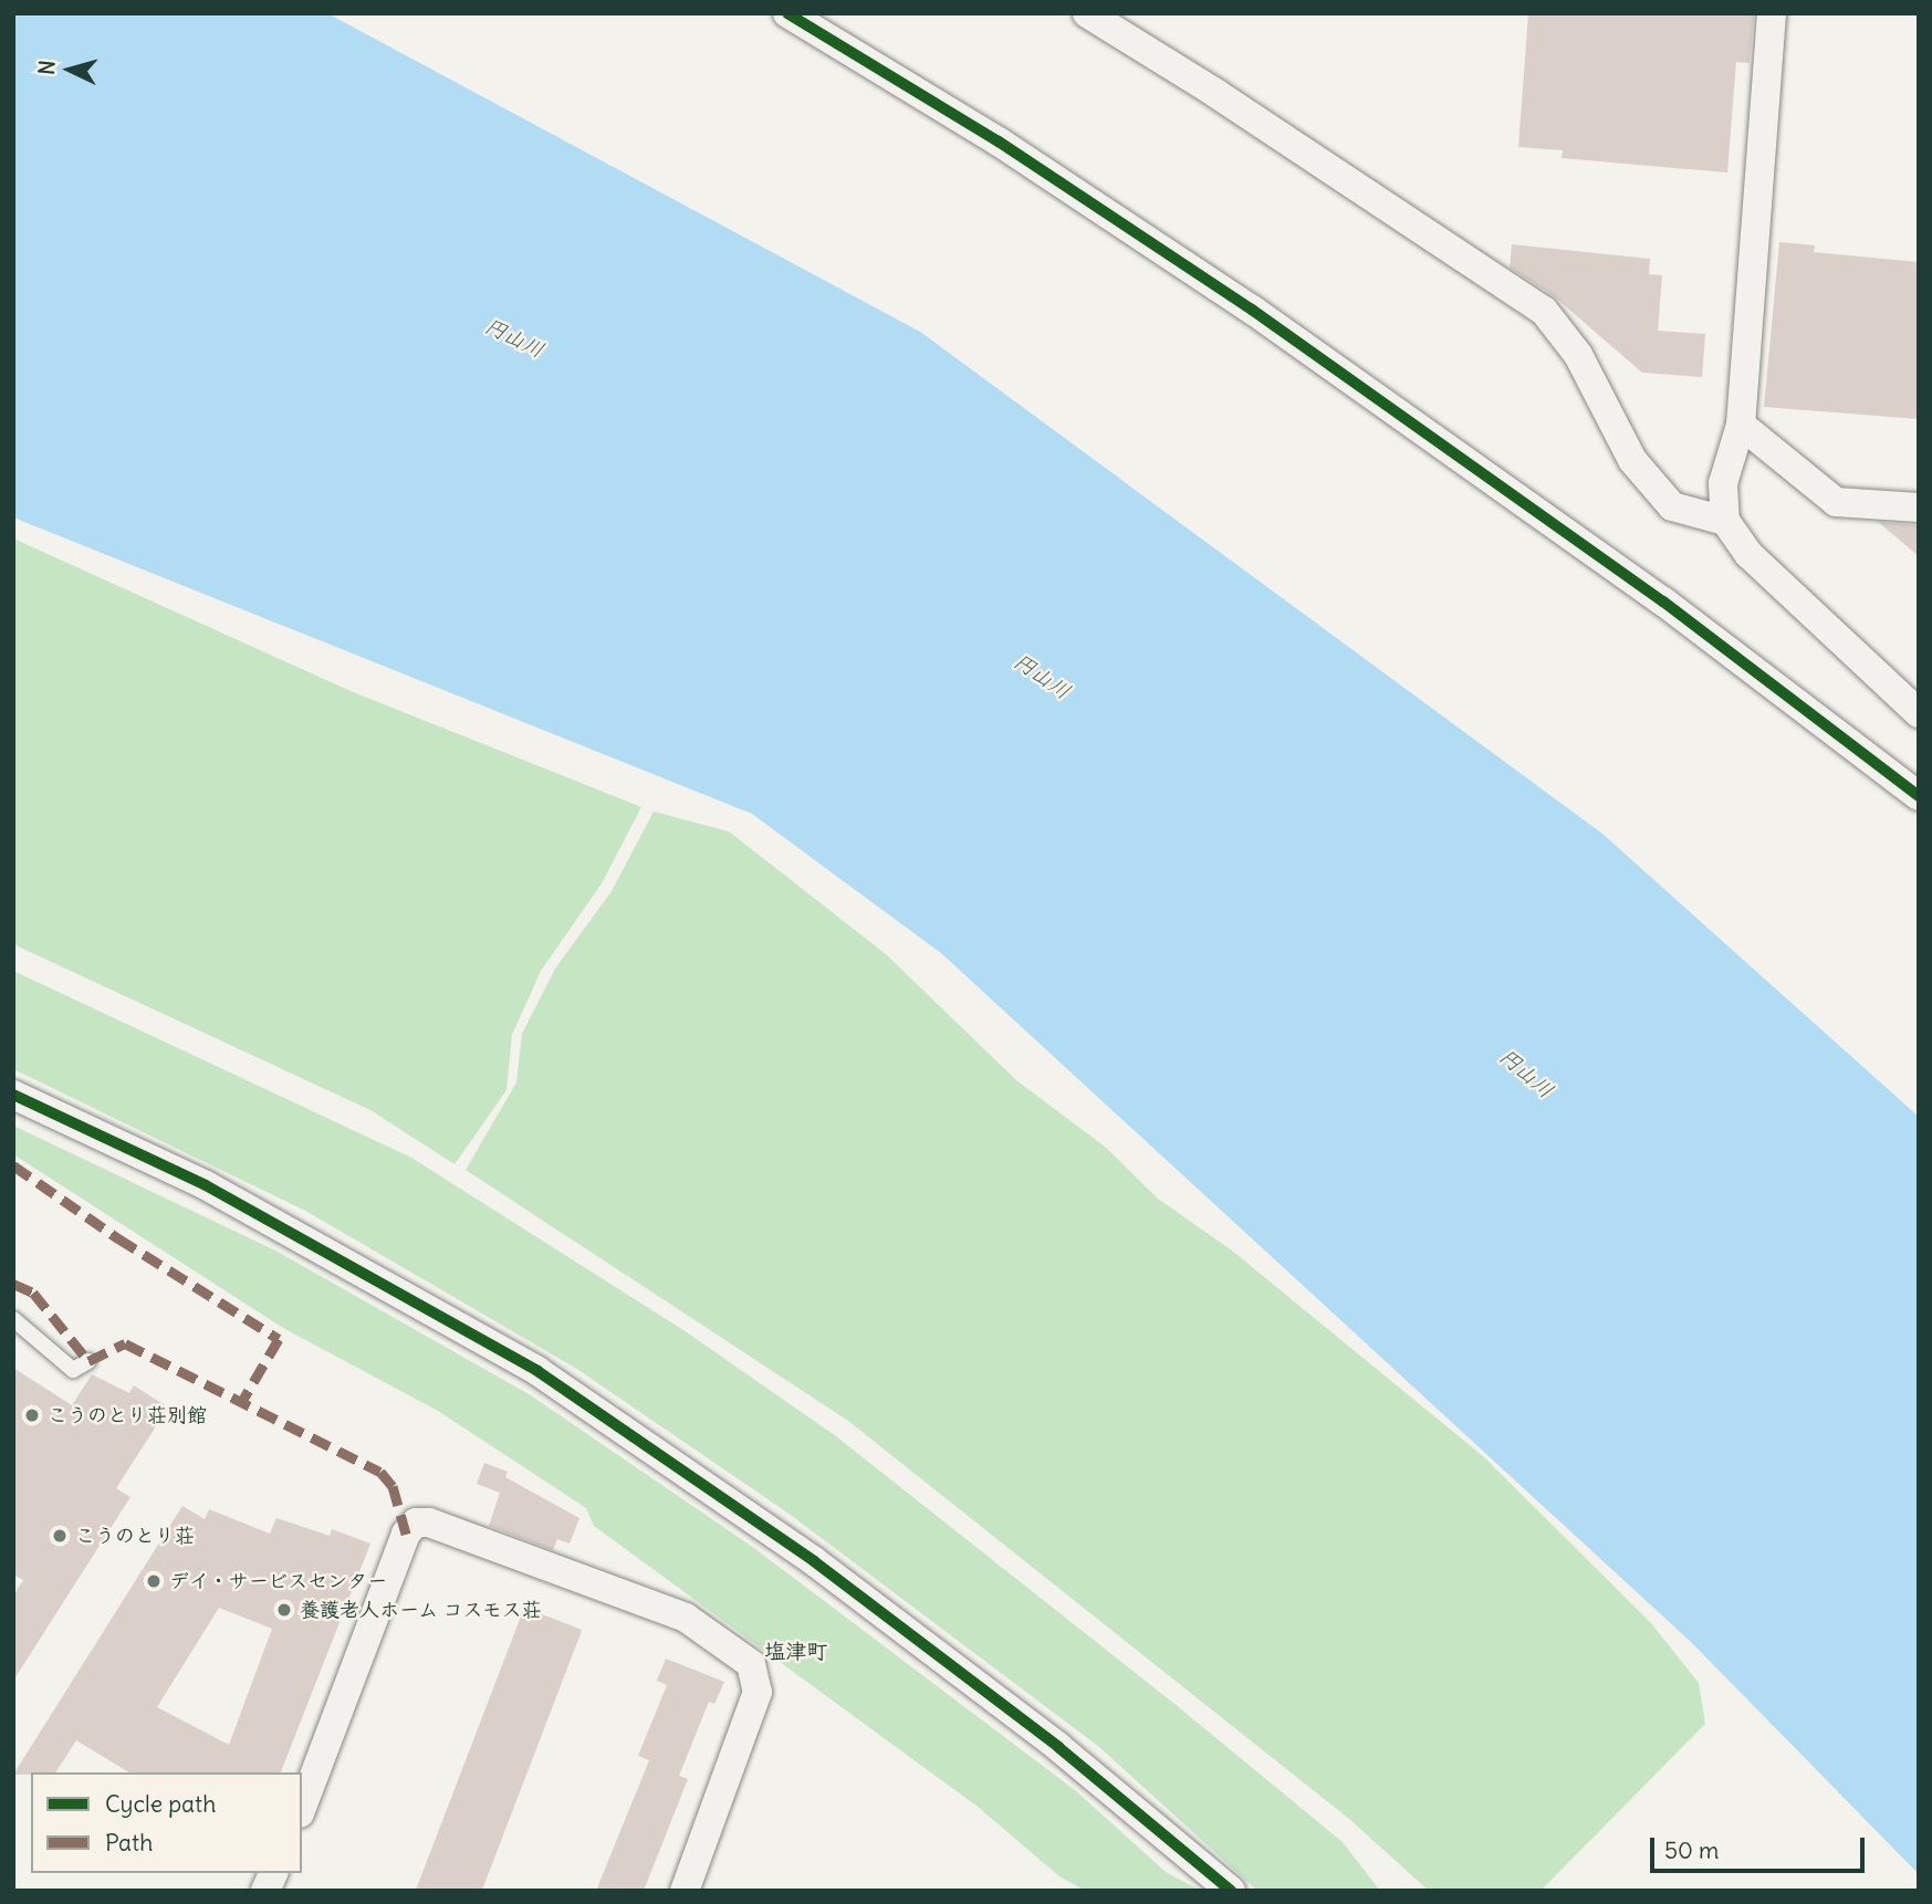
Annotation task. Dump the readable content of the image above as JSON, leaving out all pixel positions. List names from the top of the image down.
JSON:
{
  "districts": ["塩津町"],
  "water": ["円山川"],
  "places": [
    "こうのとり荘別館",
    "こうのとり荘",
    "デイ・サービスセンター",
    "養護老人ホーム コスモス荘"
  ],
  "legend": ["Cycle path", "Path"],
  "scale_bar": "50 m",
  "north": "left"
}
